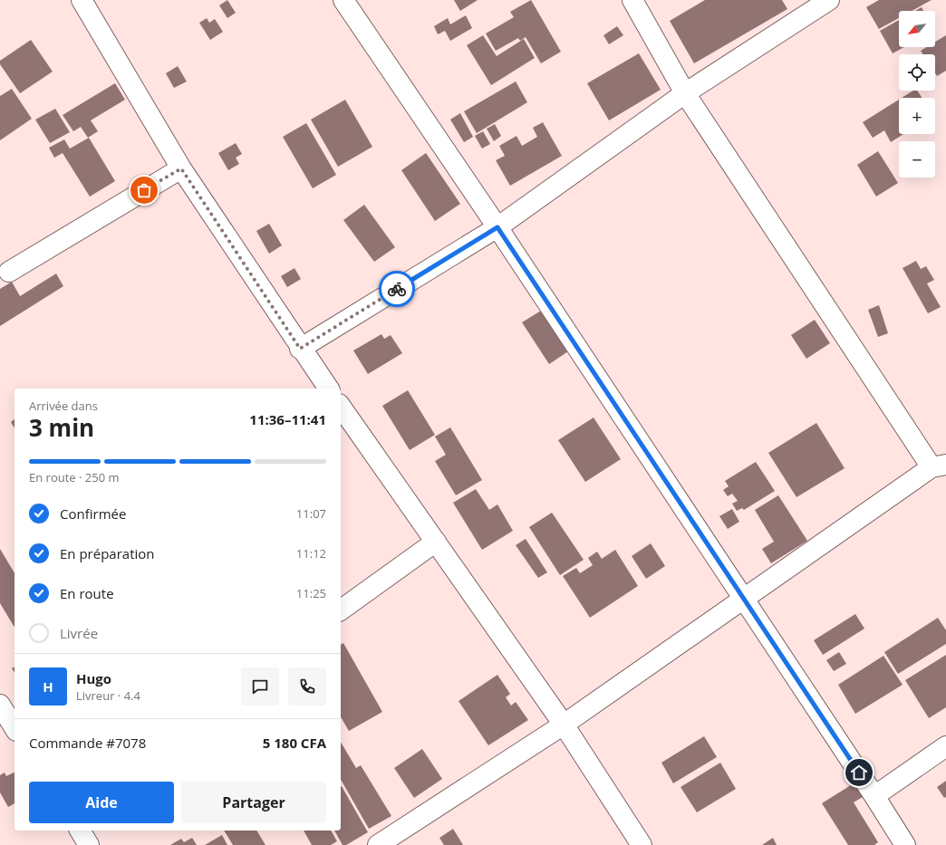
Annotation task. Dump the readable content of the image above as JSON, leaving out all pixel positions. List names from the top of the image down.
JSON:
{
  "north": "bottom left",
  "page": {
    "map_buttons": ["+", "−"],
    "heading": ["3 min", "Arrivée dans", "11:36–11:41"],
    "panel": [
      "Hugo",
      "Livreur · 4.4",
      "Commande #7078",
      "5 180 CFA"
    ],
    "bar": "En route · 250 m",
    "list": [
      ["Confirmée", "11:07"],
      ["En préparation", "11:12"],
      ["En route", "11:25"],
      "Livrée"
    ],
    "round": "H",
    "buttons": ["Aide", "Partager"]
  }
}
